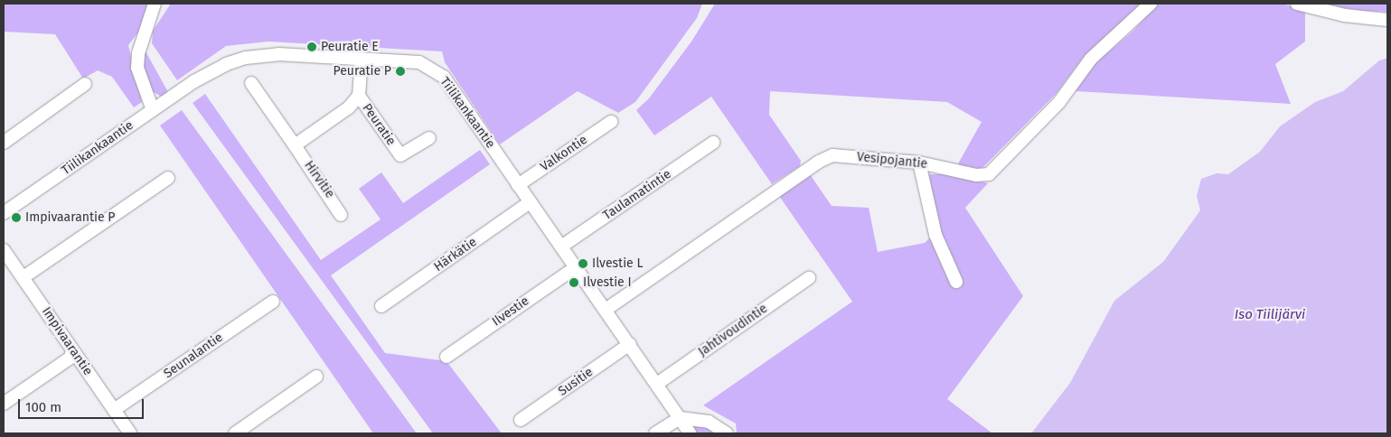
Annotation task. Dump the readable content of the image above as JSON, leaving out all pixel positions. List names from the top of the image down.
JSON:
{
  "streets": {
    "street": [
      "Tiilikankaantie",
      "Peuratie",
      "Valkontie",
      "Vesipojantie",
      "Hirvitie",
      "Taulamatintie",
      "Härkätie",
      "Ilvestie",
      "Jahtivoudintie",
      "Impivaarantie",
      "Seunalantie",
      "Susitie"
    ]
  },
  "crossings": [
    ["Tiilikankaantie", "Peuratie"],
    ["Tiilikankaantie", "Valkontie"],
    ["Tiilikankaantie", "Vesipojantie"],
    ["Tiilikankaantie", "Taulamatintie"],
    ["Tiilikankaantie", "Härkätie"],
    ["Tiilikankaantie", "Ilvestie"],
    ["Tiilikankaantie", "Jahtivoudintie"],
    ["Tiilikankaantie", "Susitie"],
    ["Impivaarantie", "Seunalantie"]
  ],
  "water": ["Iso Tiilijärvi"],
  "places": [
    "Peuratie E",
    "Peuratie P",
    "Impivaarantie P",
    "Ilvestie L",
    "Ilvestie I"
  ],
  "scale_bar": "100 m"
}
